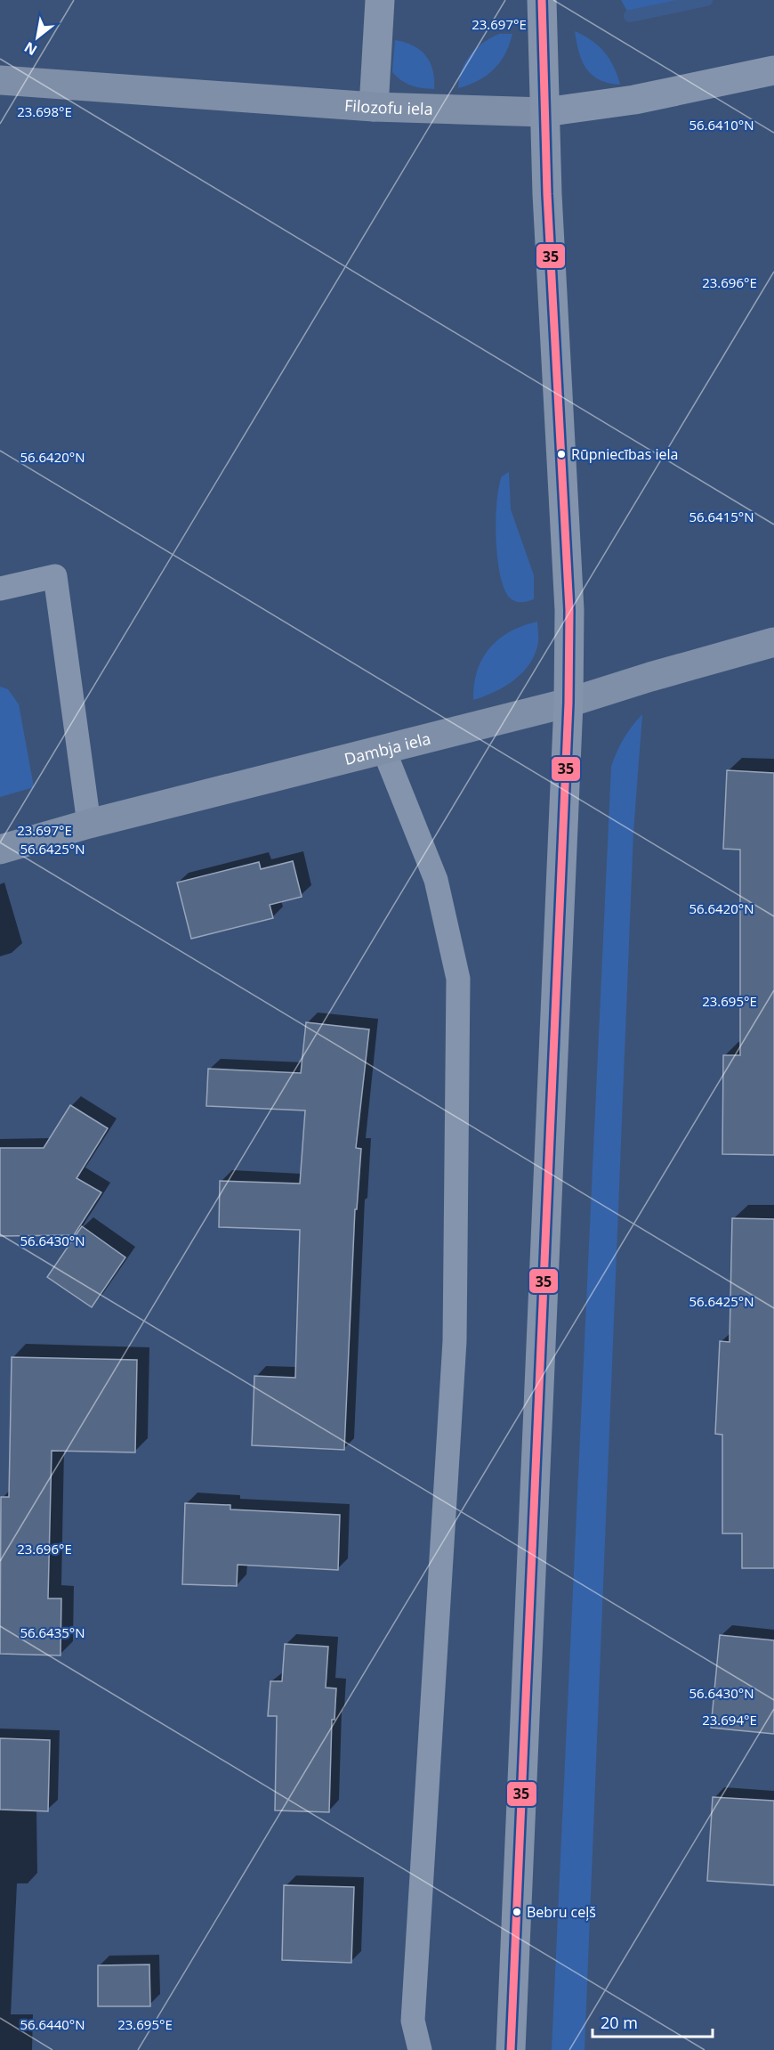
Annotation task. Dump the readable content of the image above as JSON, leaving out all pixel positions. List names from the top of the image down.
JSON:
{
  "streets": {
    "street": ["Filozofu iela", "Dambja iela"]
  },
  "places": ["Rūpniecības iela", "Bebru ceļš"],
  "lines": ["transit line 35"],
  "scale_bar": "20 m",
  "north": "bottom left",
  "coordinates": [
    "23.697°E",
    "23.698°E",
    "56.6410°N",
    "23.696°E",
    "56.6420°N",
    "56.6415°N",
    "56.6425°N",
    "23.695°E",
    "56.6430°N",
    "56.6435°N",
    "23.694°E",
    "56.6440°N"
  ]
}
